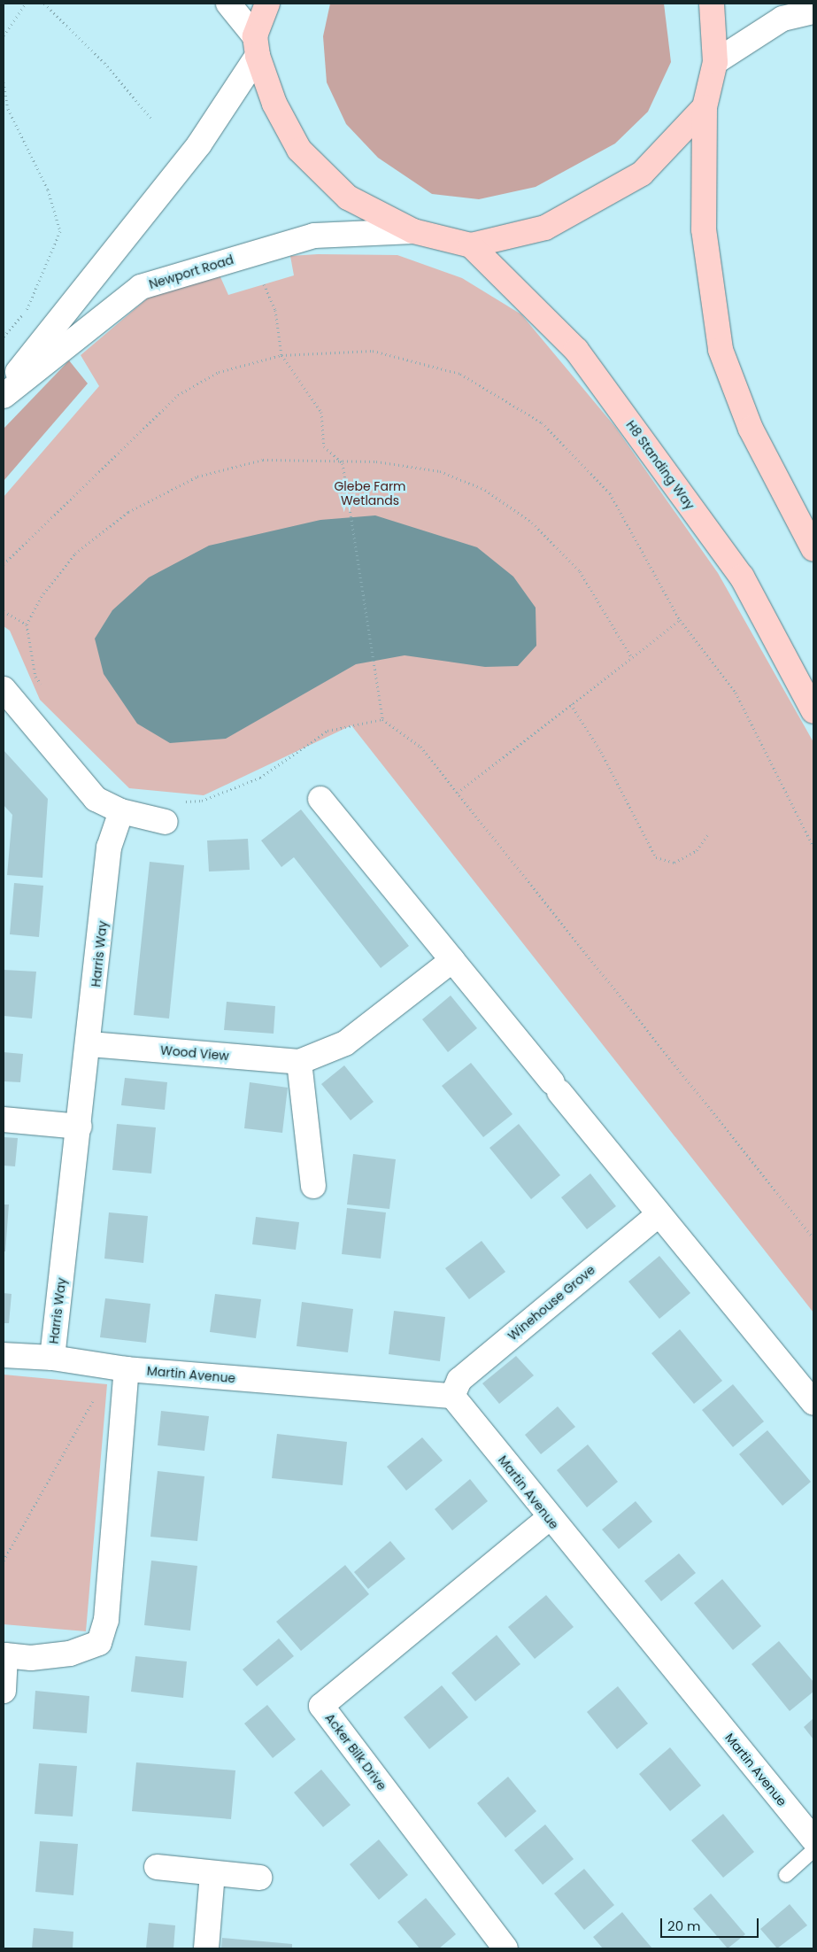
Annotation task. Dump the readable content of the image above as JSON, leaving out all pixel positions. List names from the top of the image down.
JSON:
{
  "streets": {
    "highway": ["H8 Standing Way"],
    "street": [
      "Newport Road",
      "Harris Way",
      "Wood View",
      "Winehouse Grove",
      "Martin Avenue",
      "Acker Bilk Drive"
    ]
  },
  "crossings": [
    ["Harris Way", "Wood View"],
    ["Harris Way", "Martin Avenue"],
    ["Winehouse Grove", "Martin Avenue"],
    ["Martin Avenue", "Acker Bilk Drive"]
  ],
  "parks": ["Glebe Farm Wetlands"],
  "scale_bar": "20 m"
}
